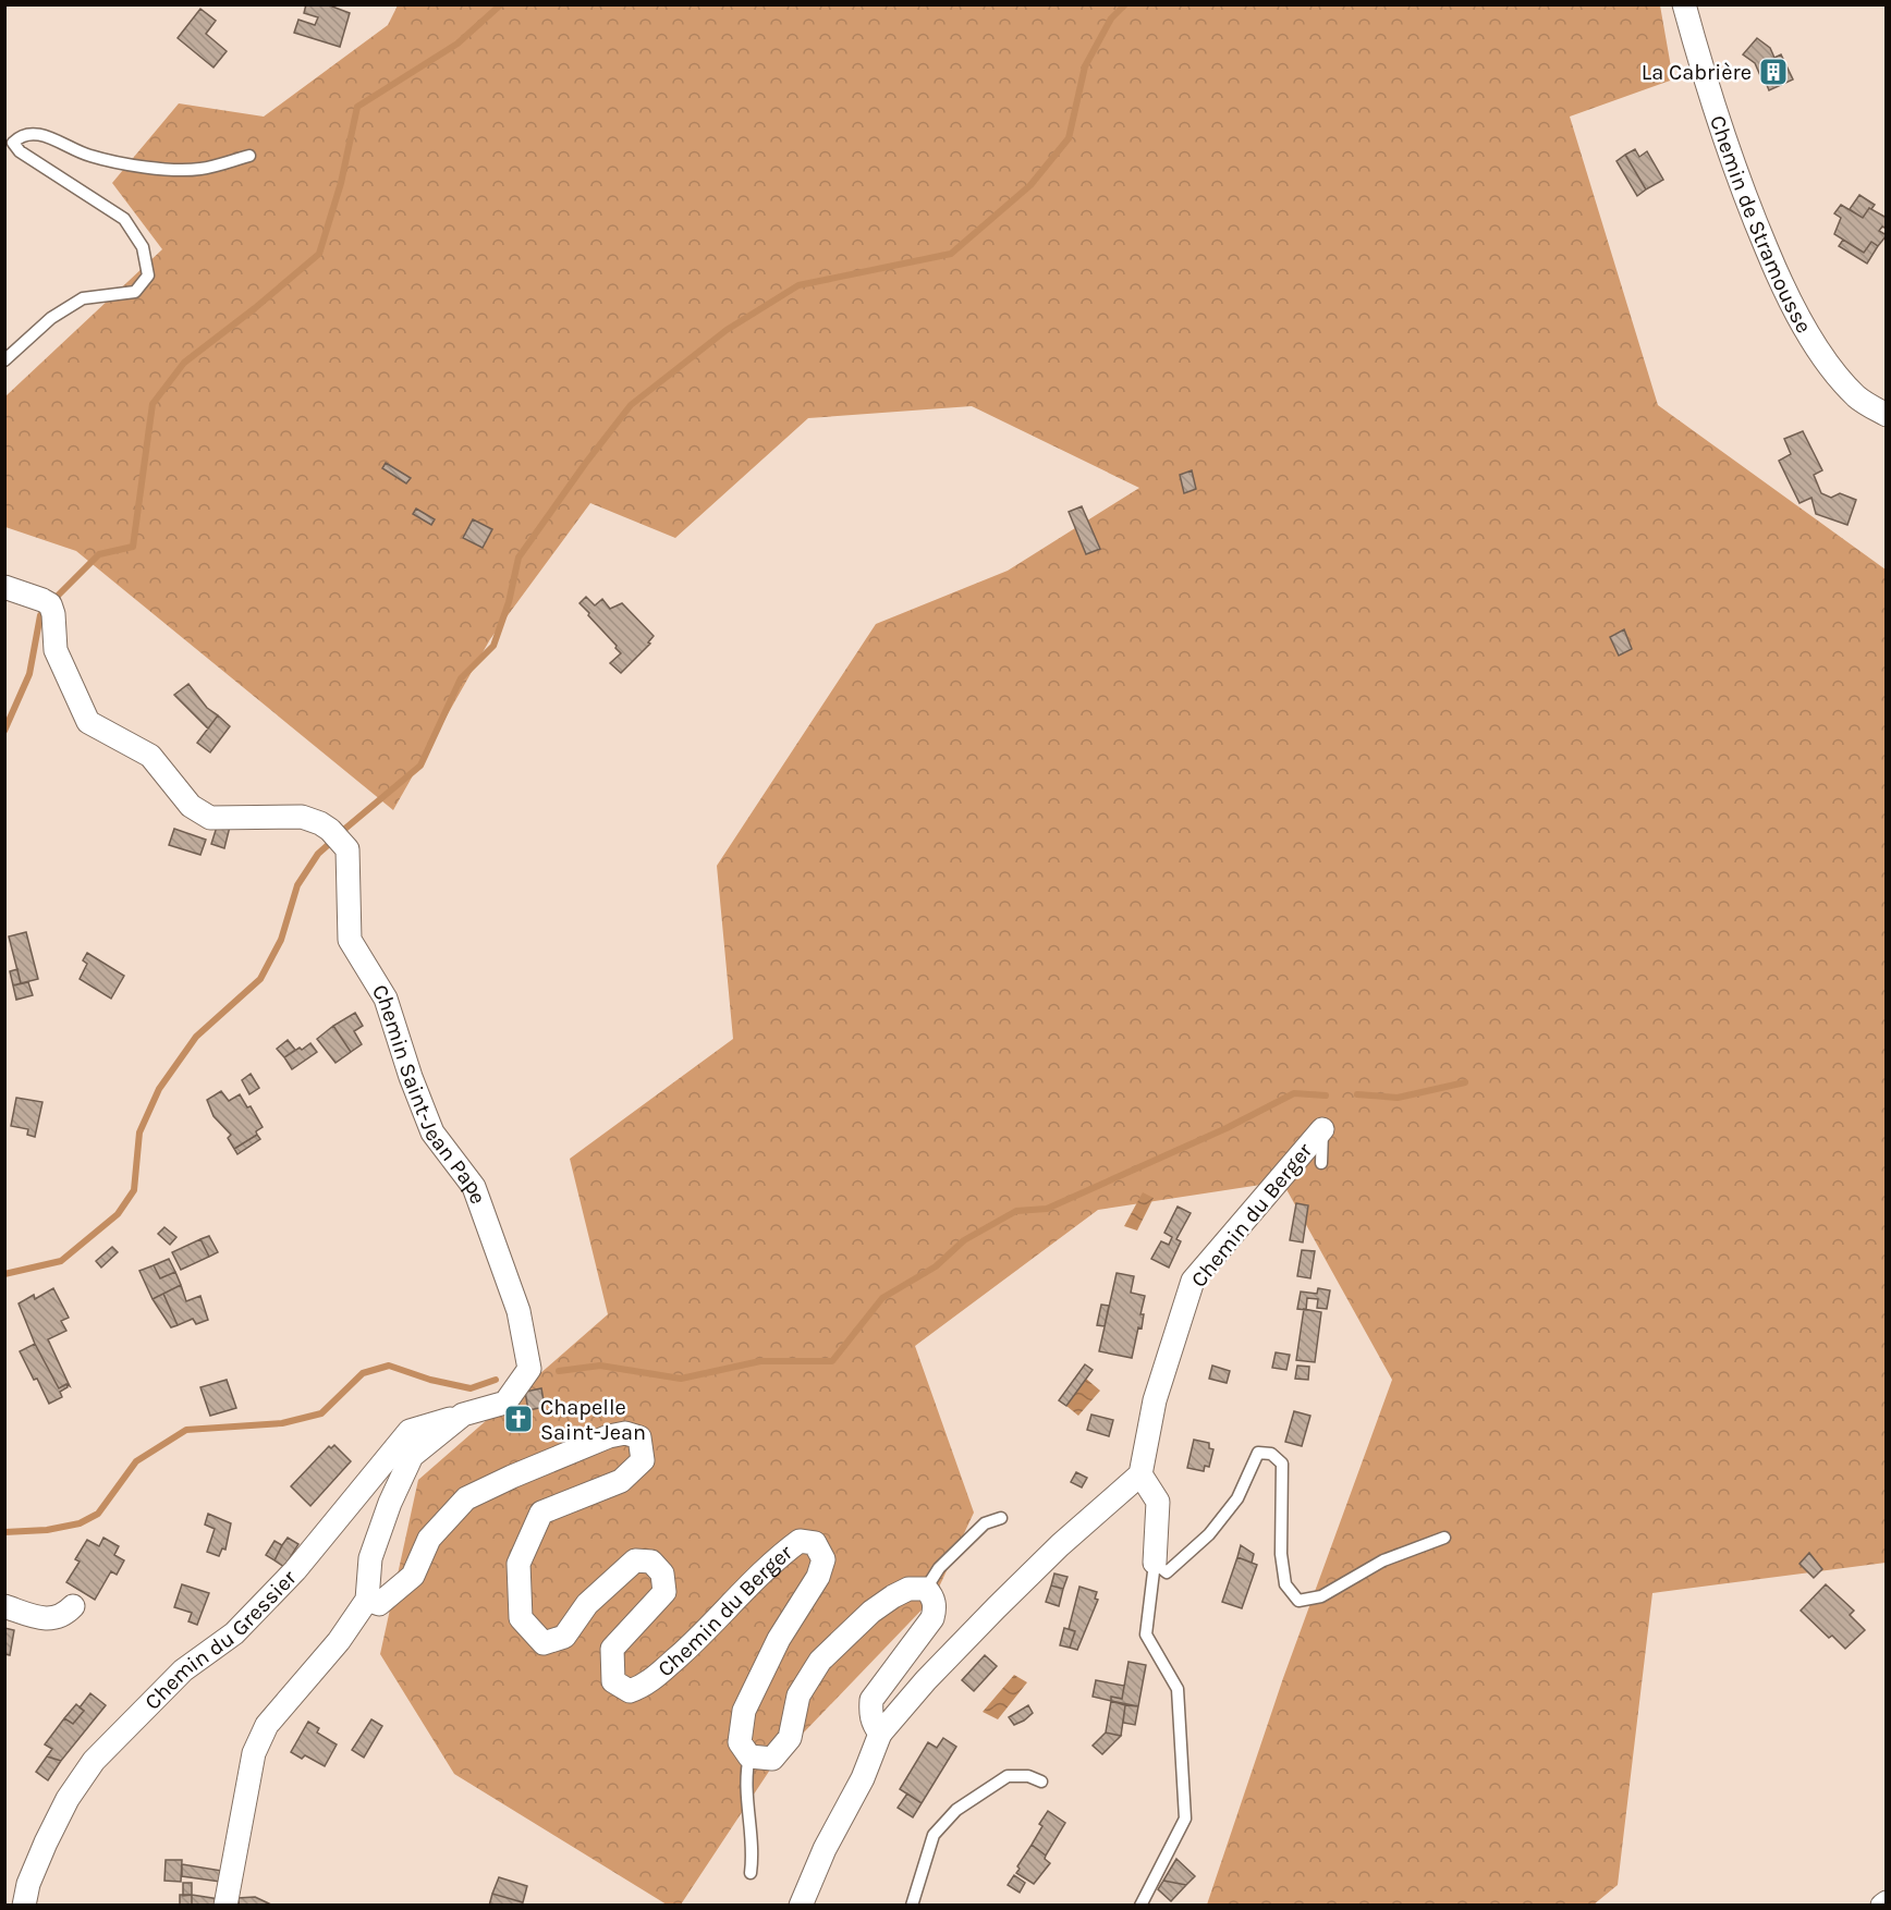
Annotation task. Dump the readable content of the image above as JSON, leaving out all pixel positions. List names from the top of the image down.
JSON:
{
  "streets": {
    "street": [
      "Chemin de Stramousse",
      "Chemin Saint-Jean Pape",
      "Chemin du Berger",
      "Chemin du Gressier"
    ]
  },
  "crossings": [
    ["Chemin Saint-Jean Pape", "Chemin du Berger"],
    ["Chemin Saint-Jean Pape", "Chemin du Gressier"]
  ],
  "places": {
    "building": ["La Cabrière"],
    "church": ["Chapelle Saint-Jean"]
  }
}
